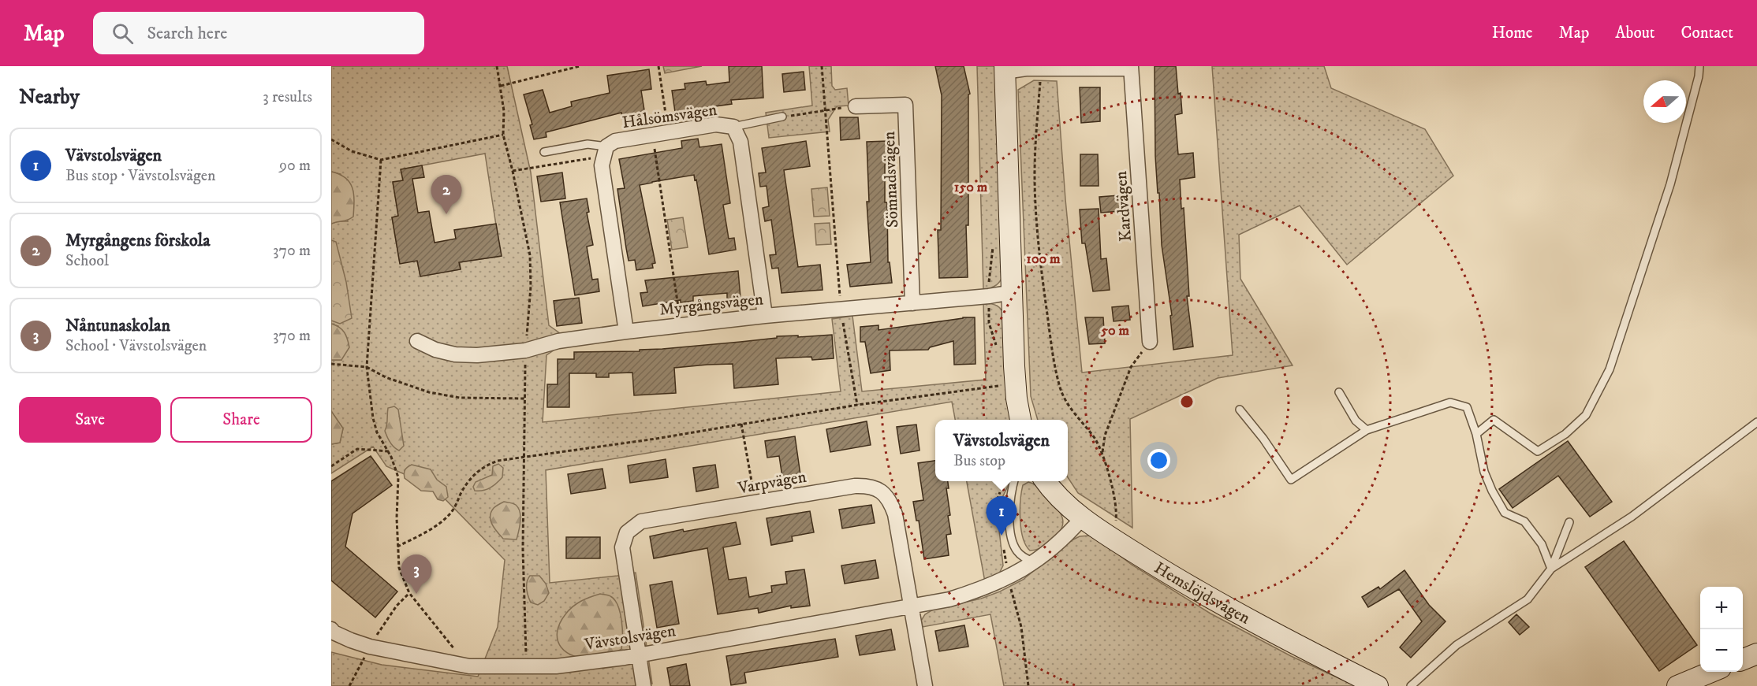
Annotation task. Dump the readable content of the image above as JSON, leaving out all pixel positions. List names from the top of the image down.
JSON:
{
  "streets": {
    "street": [
      "Hålsömsvägen",
      "Sömnadsvägen",
      "Kardvägen",
      "Myrgångsvägen",
      "Varpvägen",
      "Hemslöjdsvägen",
      "Vävstolsvägen"
    ]
  },
  "crossings": [
    ["Hålsömsvägen", "Myrgångsvägen"],
    ["Sömnadsvägen", "Myrgångsvägen"],
    ["Varpvägen", "Vävstolsvägen"],
    ["Hemslöjdsvägen", "Vävstolsvägen"]
  ],
  "north": "left",
  "page": {
    "header": "Map",
    "search": "Search here",
    "nav": [
      "Home",
      "Map",
      "About",
      "Contact"
    ],
    "heading": ["Nearby", "3 results"],
    "list": [
      {
        "mark": "1",
        "name": "Vävstolsvägen",
        "note": "Bus stop · Vävstolsvägen",
        "value": "90 m"
      },
      {
        "mark": "2",
        "name": "Myrgångens förskola",
        "note": "School",
        "value": "370 m"
      },
      {
        "mark": "3",
        "name": "Nåntunaskolan",
        "note": "School · Vävstolsvägen",
        "value": "370 m"
      }
    ],
    "pins": ["2", "1", "3"],
    "buttons": ["Save", "Share"],
    "popup": ["Vävstolsvägen", "Bus stop"],
    "map_buttons": ["+", "−"]
  },
  "rings": ["150 m", "100 m", "50 m"]
}
